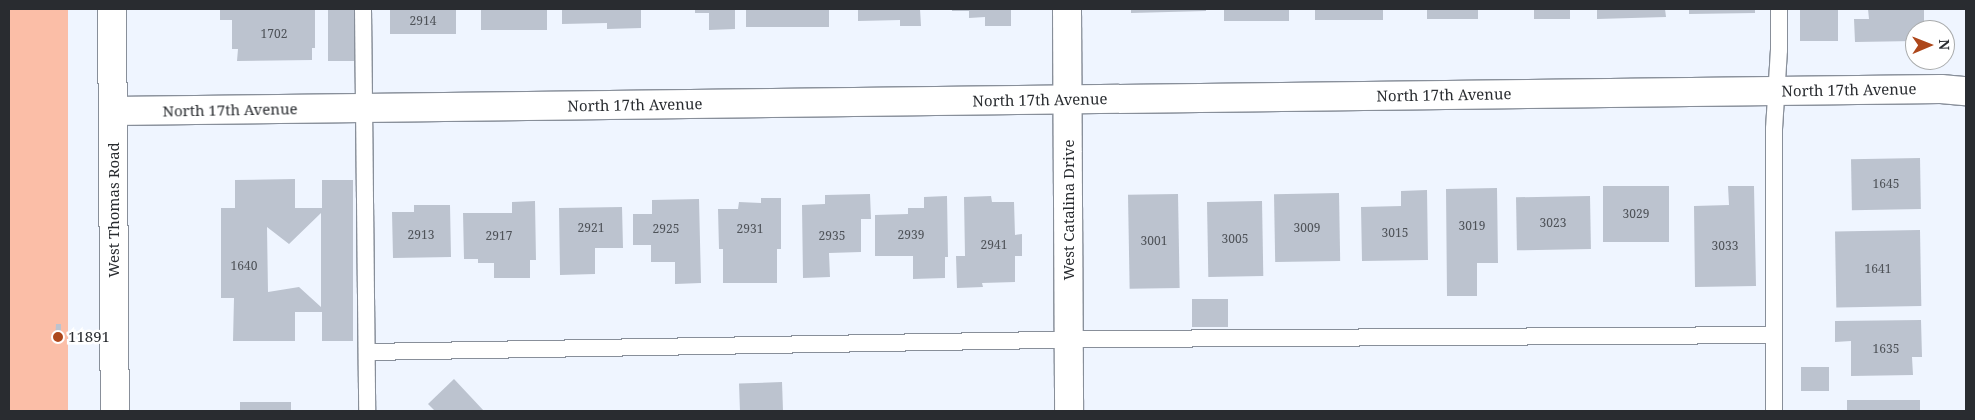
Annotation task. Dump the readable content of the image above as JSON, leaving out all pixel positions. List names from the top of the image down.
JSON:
{
  "streets": {
    "street": ["North 17th Avenue", "West Thomas Road", "West Catalina Drive"]
  },
  "crossings": [
    ["North 17th Avenue", "West Thomas Road"],
    ["North 17th Avenue", "West Catalina Drive"]
  ],
  "places": ["11891"],
  "house_numbers": [
    "2914",
    "1702",
    "1645",
    "3029",
    "3023",
    "3019",
    "2921",
    "3009",
    "2925",
    "2931",
    "3015",
    "2913",
    "2939",
    "2917",
    "2935",
    "3005",
    "3001",
    "2941",
    "3033",
    "1640",
    "1641",
    "1635"
  ],
  "north": "right"
}
